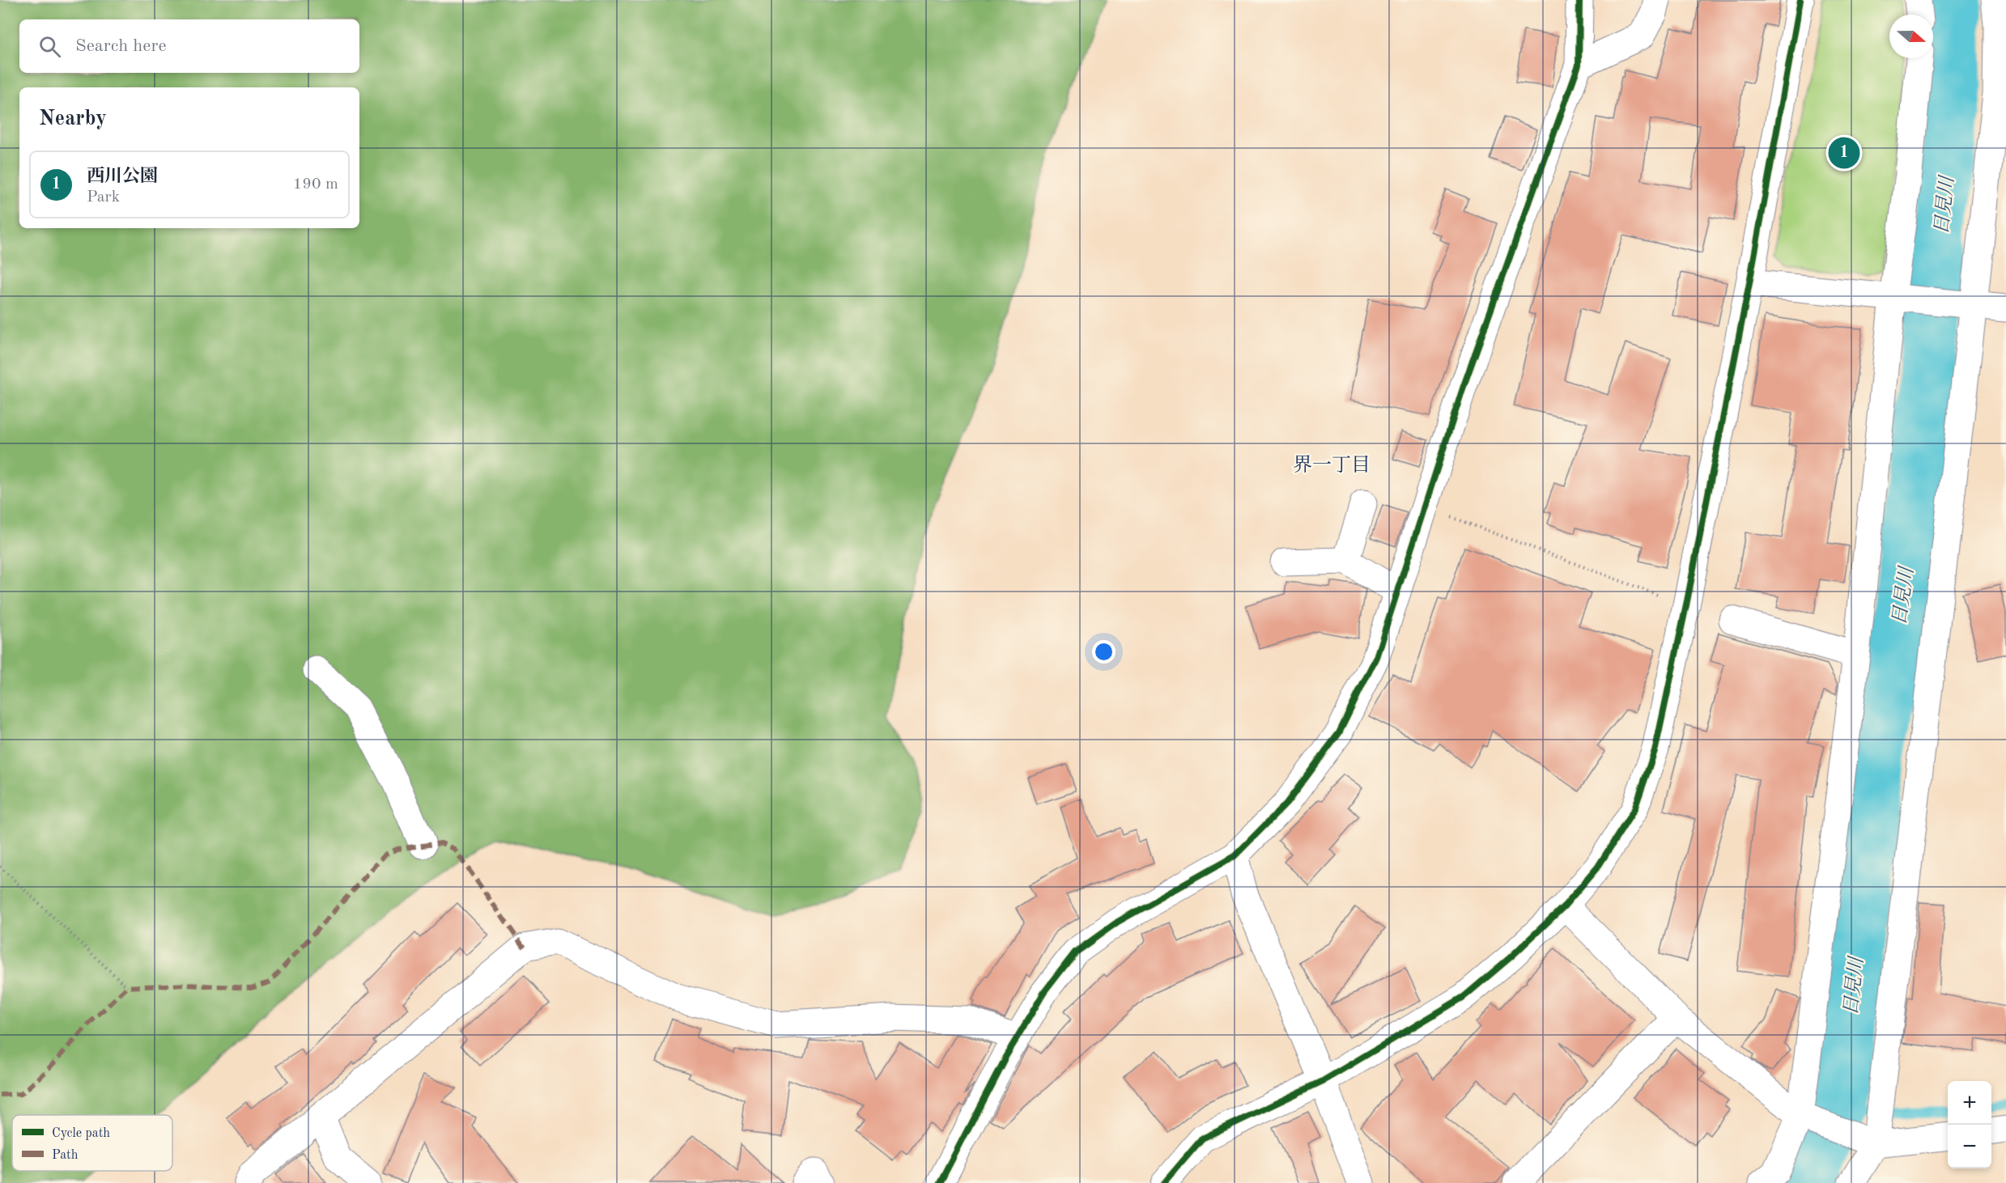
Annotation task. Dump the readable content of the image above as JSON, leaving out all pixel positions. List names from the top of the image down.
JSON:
{
  "districts": ["界一丁目"],
  "water": ["日見川"],
  "legend": ["Cycle path", "Path"],
  "north": "right",
  "page": {
    "search": "Search here",
    "heading": "Nearby",
    "pins": "1",
    "list": [
      {
        "mark": "1",
        "name": "西川公園",
        "note": "Park",
        "value": "190 m"
      }
    ],
    "map_buttons": ["+", "−"]
  }
}
